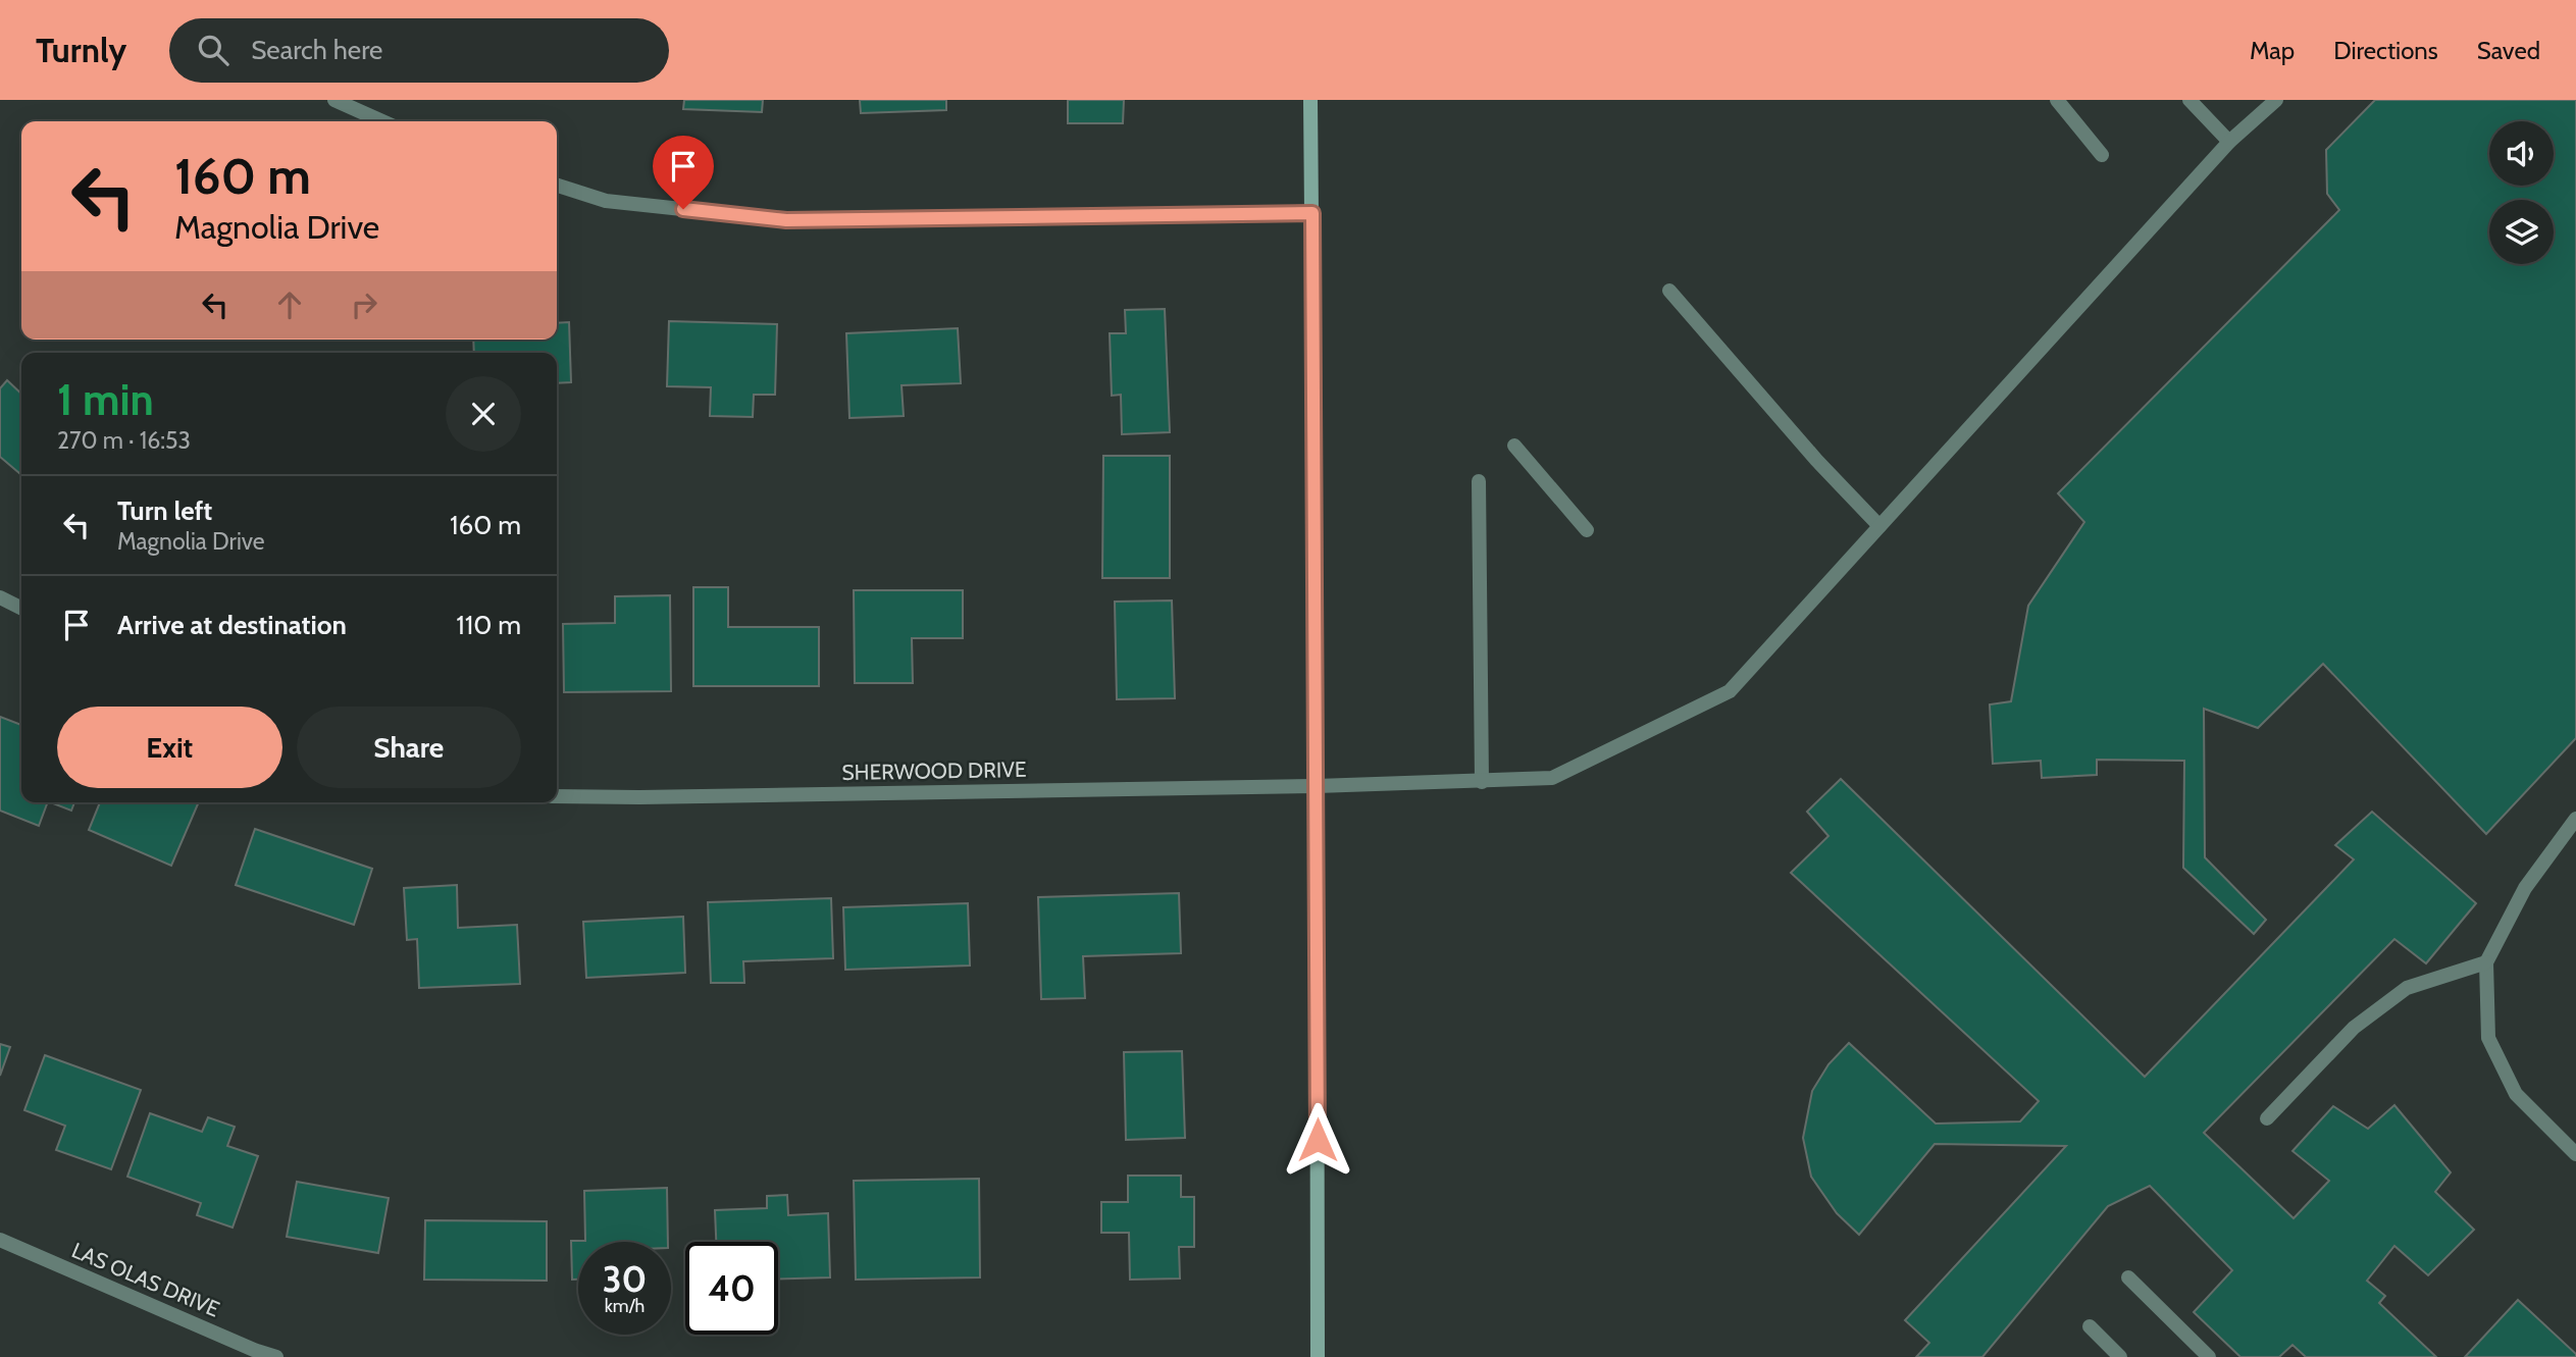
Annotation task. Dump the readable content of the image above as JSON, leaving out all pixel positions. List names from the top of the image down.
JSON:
{
  "streets": {
    "street": ["SHERWOOD DRIVE", "LAS OLAS DRIVE"]
  },
  "page": {
    "header": "Turnly",
    "search": "Search here",
    "nav": ["Map", "Directions", "Saved"],
    "turn": ["160 m", "Magnolia Drive"],
    "heading": ["1 min", "270 m · 16:53"],
    "list": [
      {
        "name": "Turn left",
        "note": "Magnolia Drive",
        "value": "160 m"
      },
      {
        "name": "Arrive at destination",
        "value": "110 m"
      }
    ],
    "buttons": ["Exit", "Share"],
    "speed": "30 km/h",
    "limit": "40"
  }
}
